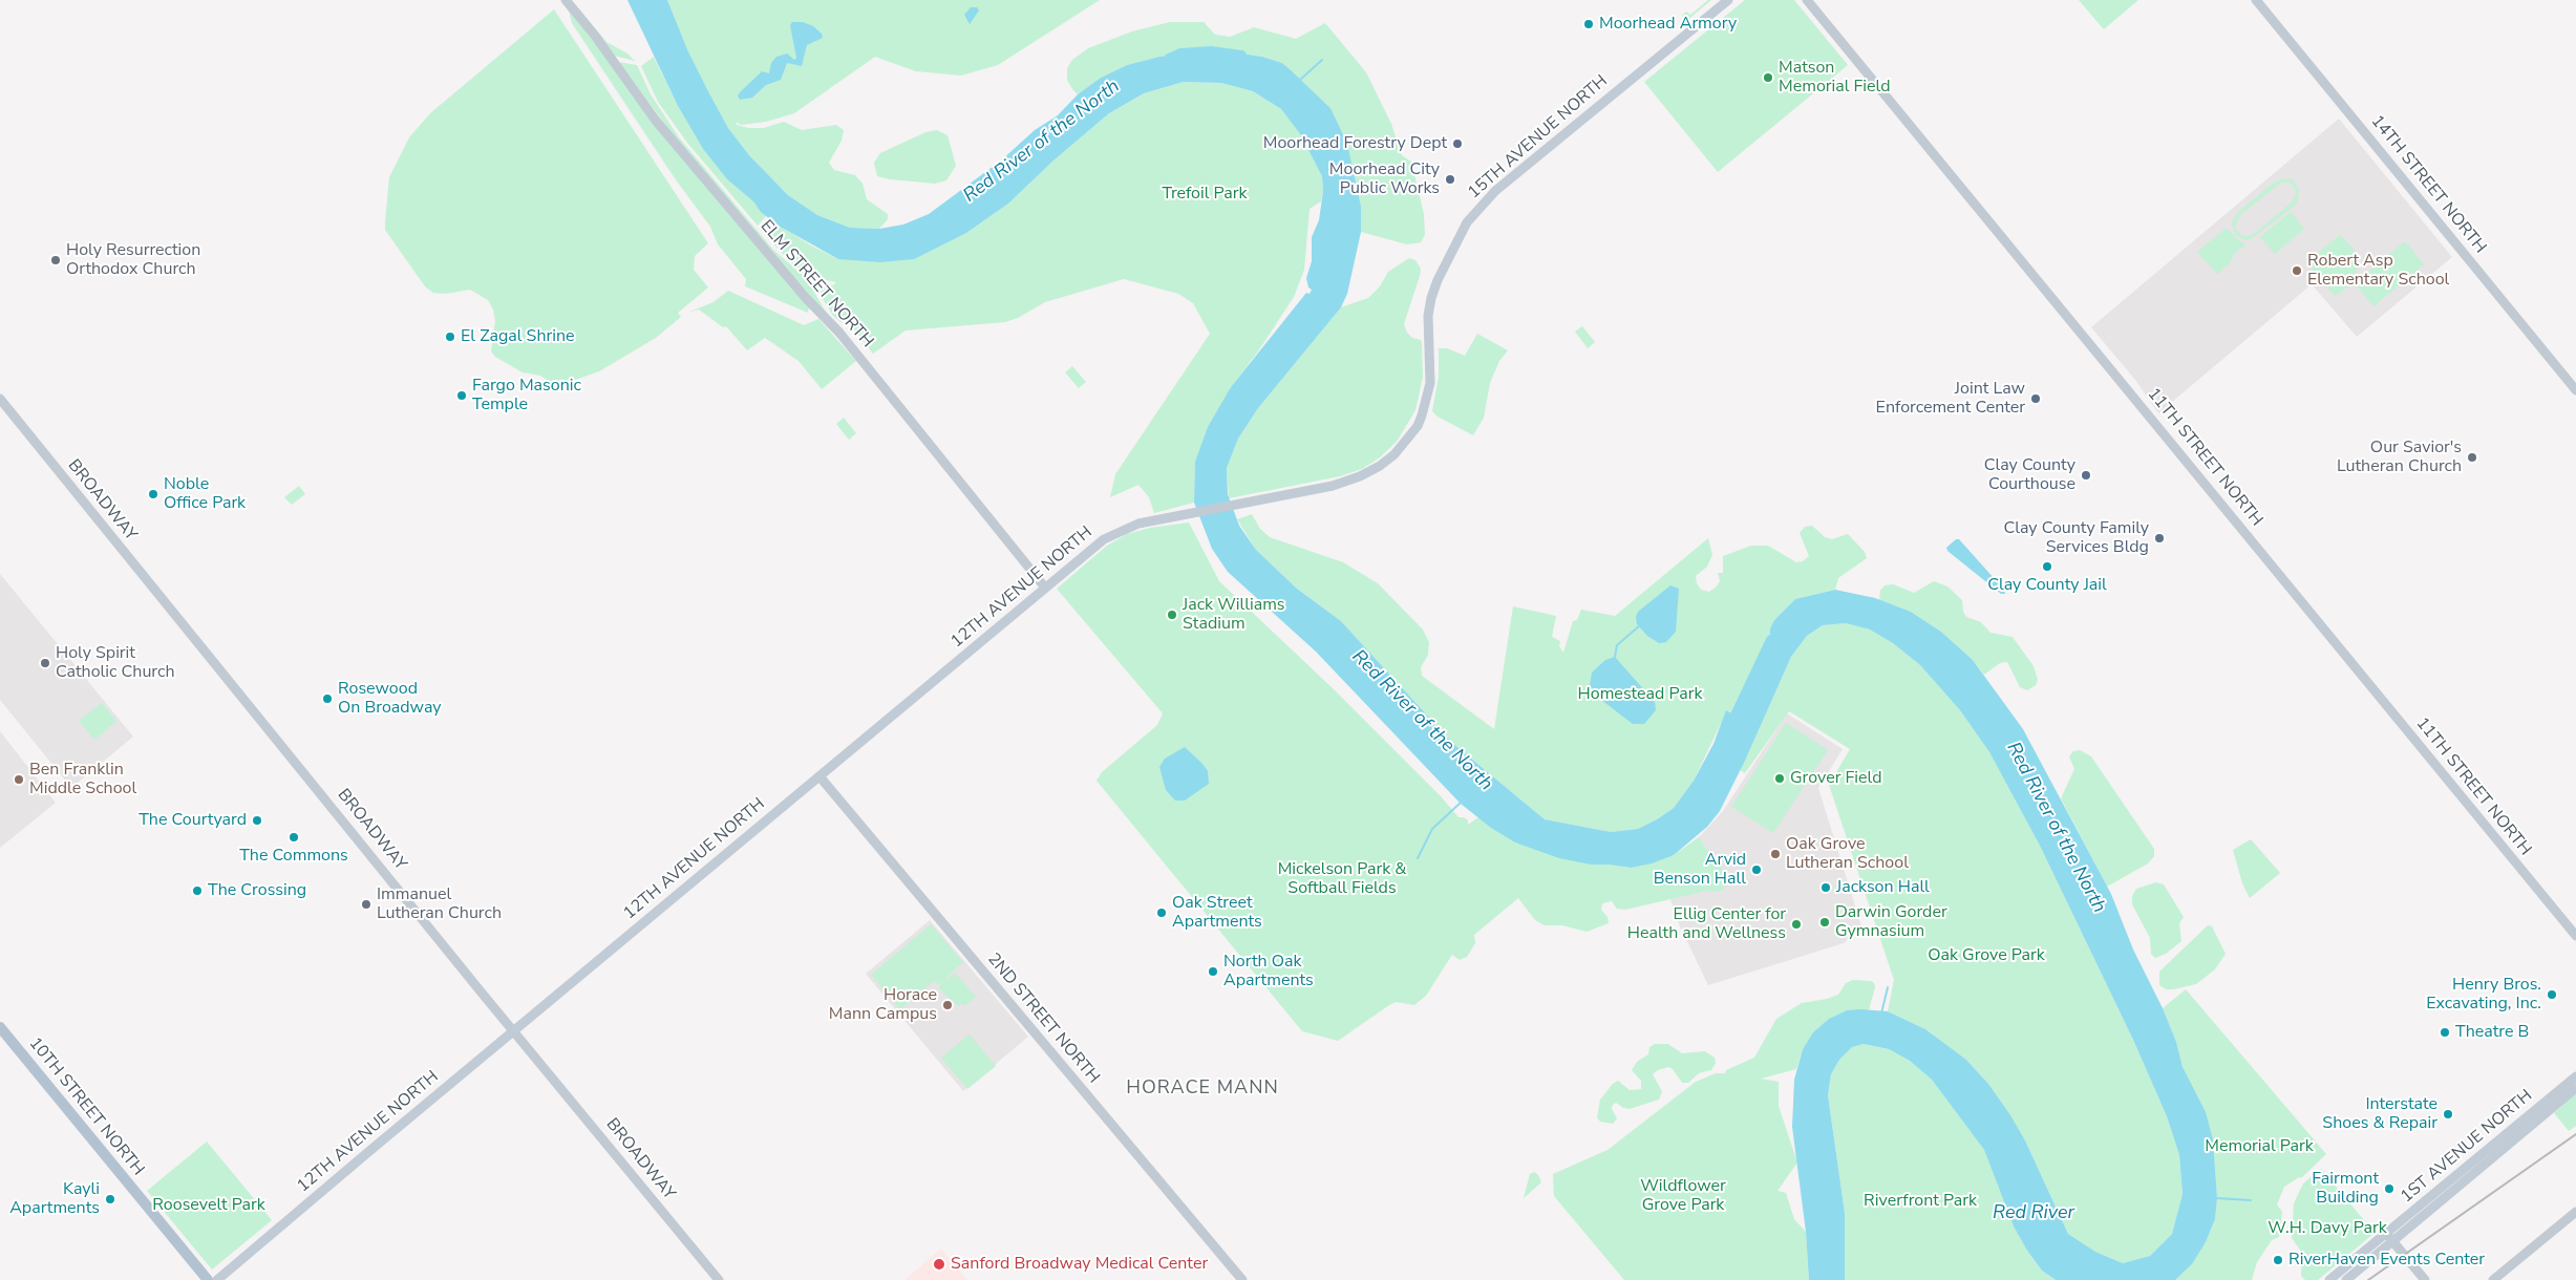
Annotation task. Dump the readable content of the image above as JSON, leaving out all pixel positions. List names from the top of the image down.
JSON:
{
  "streets": {
    "main road": [
      "15TH AVENUE NORTH",
      "12TH AVENUE NORTH",
      "10TH STREET NORTH",
      "1ST AVENUE NORTH"
    ],
    "street": [
      "14TH STREET NORTH",
      "ELM STREET NORTH",
      "11TH STREET NORTH",
      "BROADWAY",
      "2ND STREET NORTH"
    ]
  },
  "crossings": [
    ["15TH AVENUE NORTH", "12TH AVENUE NORTH"],
    ["ELM STREET NORTH", "12TH AVENUE NORTH"],
    ["BROADWAY", "12TH AVENUE NORTH"],
    ["12TH AVENUE NORTH", "2ND STREET NORTH"]
  ],
  "districts": ["HORACE MANN"],
  "water": ["Red River of the North", "Red River"],
  "parks": [
    "Trefoil Park",
    "Homestead Park",
    "Mickelson Park & Softball Fields",
    "Oak Grove Park",
    "Memorial Park",
    "Wildflower Grove Park",
    "Riverfront Park",
    "Roosevelt Park",
    "W.H. Davy Park"
  ],
  "places": [
    "Moorhead Armory",
    "Matson Memorial Field",
    "Moorhead Forestry Dept",
    "Moorhead City Public Works",
    "Holy Resurrection Orthodox Church",
    "Robert Asp Elementary School",
    "El Zagal Shrine",
    "Fargo Masonic Temple",
    "Joint Law Enforcement Center",
    "Our Savior's Lutheran Church",
    "Clay County Courthouse",
    "Noble Office Park",
    "Clay County Family Services Bldg",
    "Clay County Jail",
    "Jack Williams Stadium",
    "Holy Spirit Catholic Church",
    "Rosewood On Broadway",
    "Grover Field",
    "Ben Franklin Middle School",
    "The Courtyard",
    "The Commons",
    "Oak Grove Lutheran School",
    "Arvid Benson Hall",
    "Jackson Hall",
    "The Crossing",
    "Immanuel Lutheran Church",
    "Oak Street Apartments",
    "Darwin Gorder Gymnasium",
    "Ellig Center for Health and Wellness",
    "North Oak Apartments",
    "Henry Bros. Excavating, Inc.",
    "Horace Mann Campus",
    "Theatre B",
    "Interstate Shoes & Repair",
    "Fairmont Building",
    "Kayli Apartments",
    "RiverHaven Events Center",
    "Sanford Broadway Medical Center"
  ]
}
